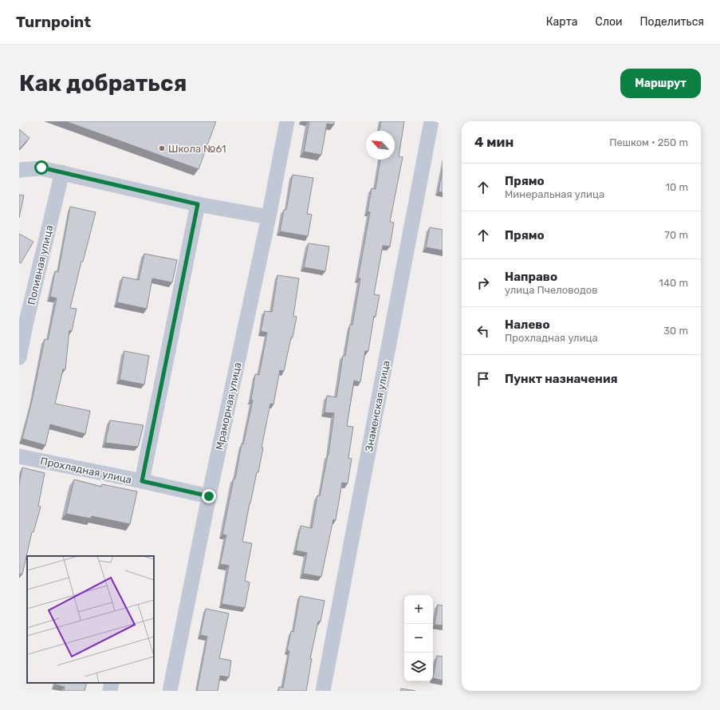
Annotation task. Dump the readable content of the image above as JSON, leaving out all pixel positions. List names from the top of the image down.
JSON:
{
  "streets": {
    "street": [
      "Поливная улица",
      "Мраморная улица",
      "Знаменская улица",
      "Прохладная улица"
    ]
  },
  "crossings": [
    ["Мраморная улица", "Прохладная улица"]
  ],
  "places": ["Школа №61"],
  "north": "top left",
  "page": {
    "header": "Turnpoint",
    "nav": ["Карта", "Слои", "Поделиться"],
    "buttons": "Маршрут",
    "title": "Как добраться",
    "heading": ["4 мин", "Пешком · 250 m"],
    "list": [
      ["Прямо", "Минеральная улица", "10 m"],
      ["Прямо", "70 m"],
      ["Направо", "улица Пчеловодов", "140 m"],
      ["Налево", "Прохладная улица", "30 m"],
      "Пункт назначения"
    ],
    "map_buttons": ["+", "−"]
  }
}
